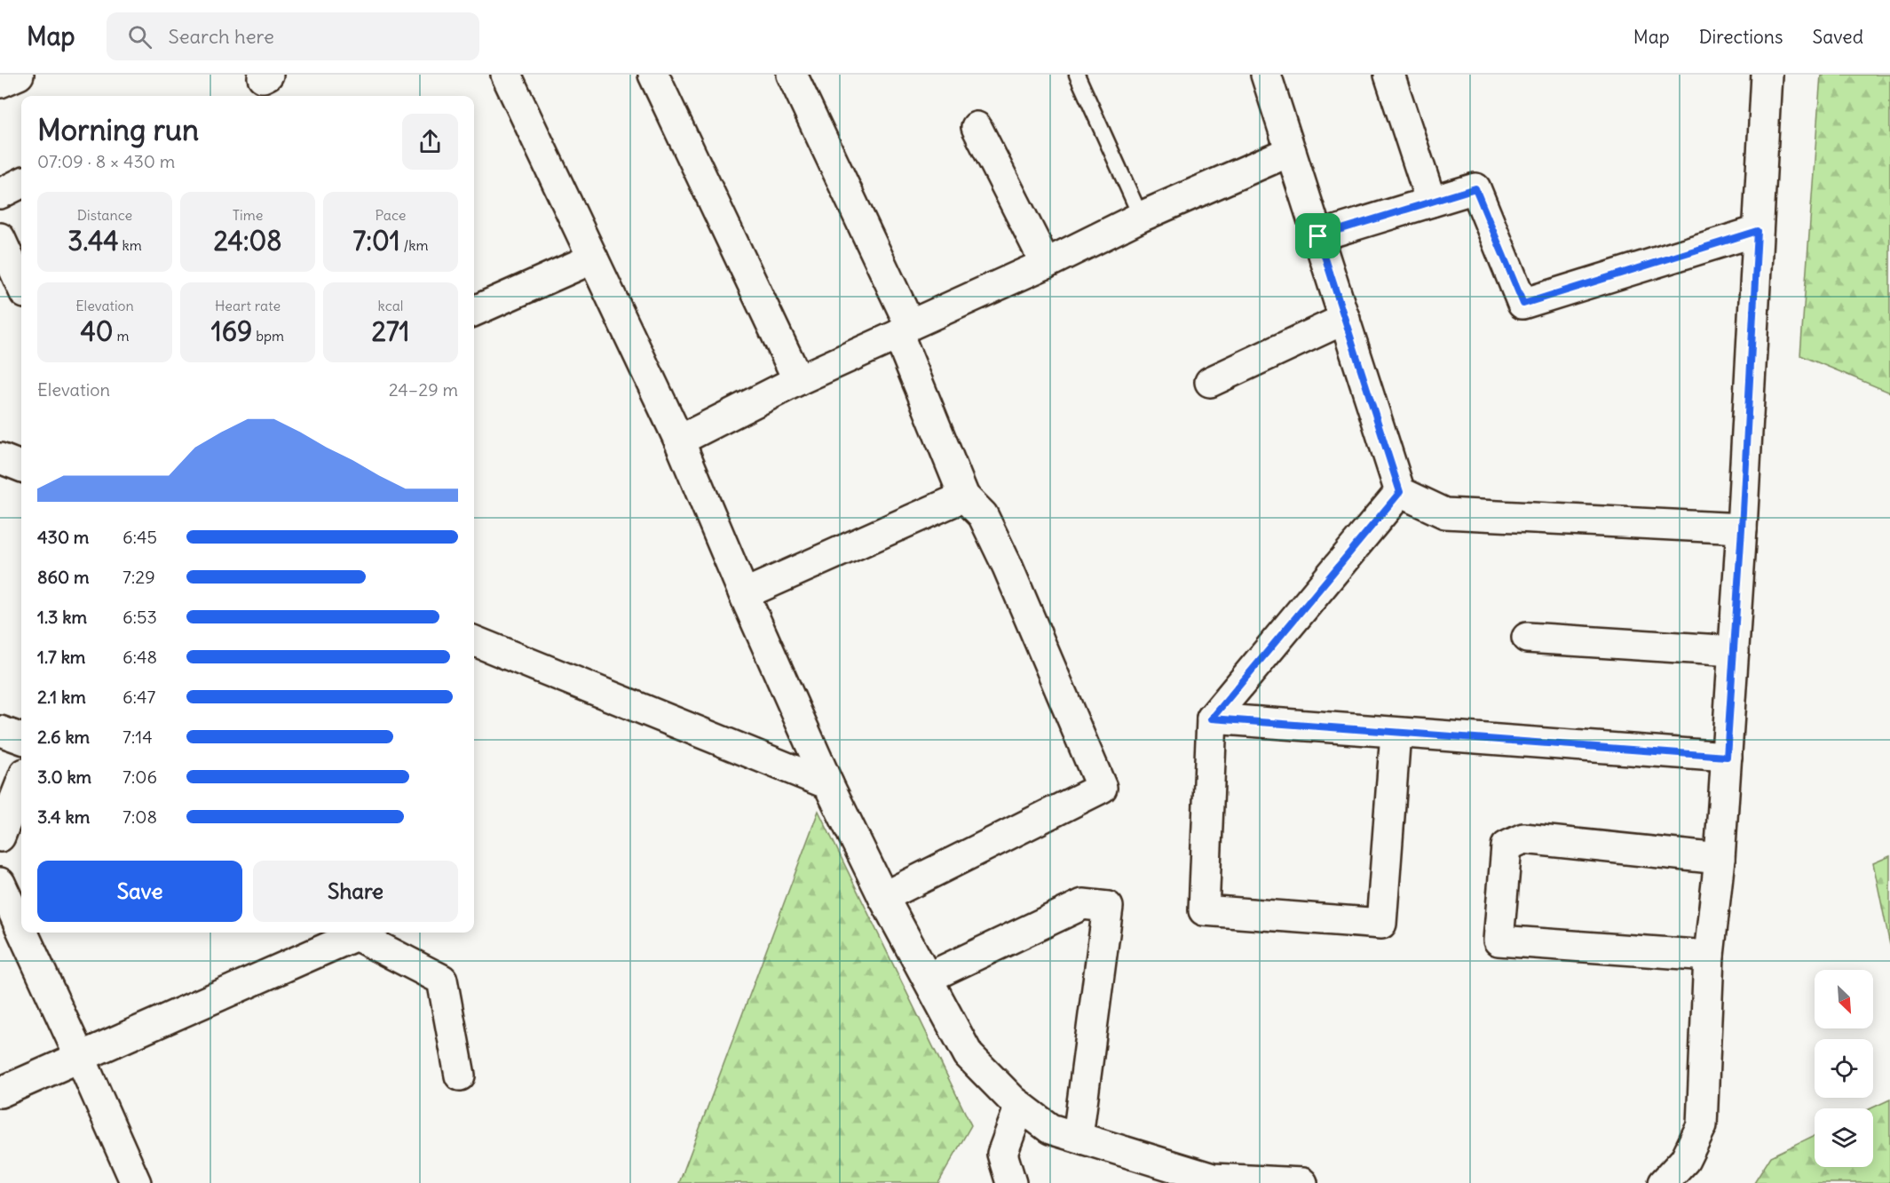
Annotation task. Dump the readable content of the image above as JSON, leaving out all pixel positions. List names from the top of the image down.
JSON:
{
  "north": "bottom right",
  "page": {
    "header": "Map",
    "search": "Search here",
    "nav": ["Map", "Directions", "Saved"],
    "heading": ["Morning run", "07:09 · 8 × 430 m"],
    "stats": [
      ["Distance", "3.44 km"],
      ["Time", "24:08"],
      ["Pace", "7:01 /km"],
      ["Elevation", "40 m"],
      ["Heart rate", "169 bpm"],
      ["kcal", "271"]
    ],
    "chart": ["Elevation", "24–29 m"],
    "list": [
      {
        "name": "430 m",
        "note": "6:45"
      },
      {
        "name": "860 m",
        "note": "7:29"
      },
      {
        "name": "1.3 km",
        "note": "6:53"
      },
      {
        "name": "1.7 km",
        "note": "6:48"
      },
      {
        "name": "2.1 km",
        "note": "6:47"
      },
      {
        "name": "2.6 km",
        "note": "7:14"
      },
      {
        "name": "3.0 km",
        "note": "7:06"
      },
      {
        "name": "3.4 km",
        "note": "7:08"
      }
    ],
    "buttons": ["Save", "Share"]
  }
}
